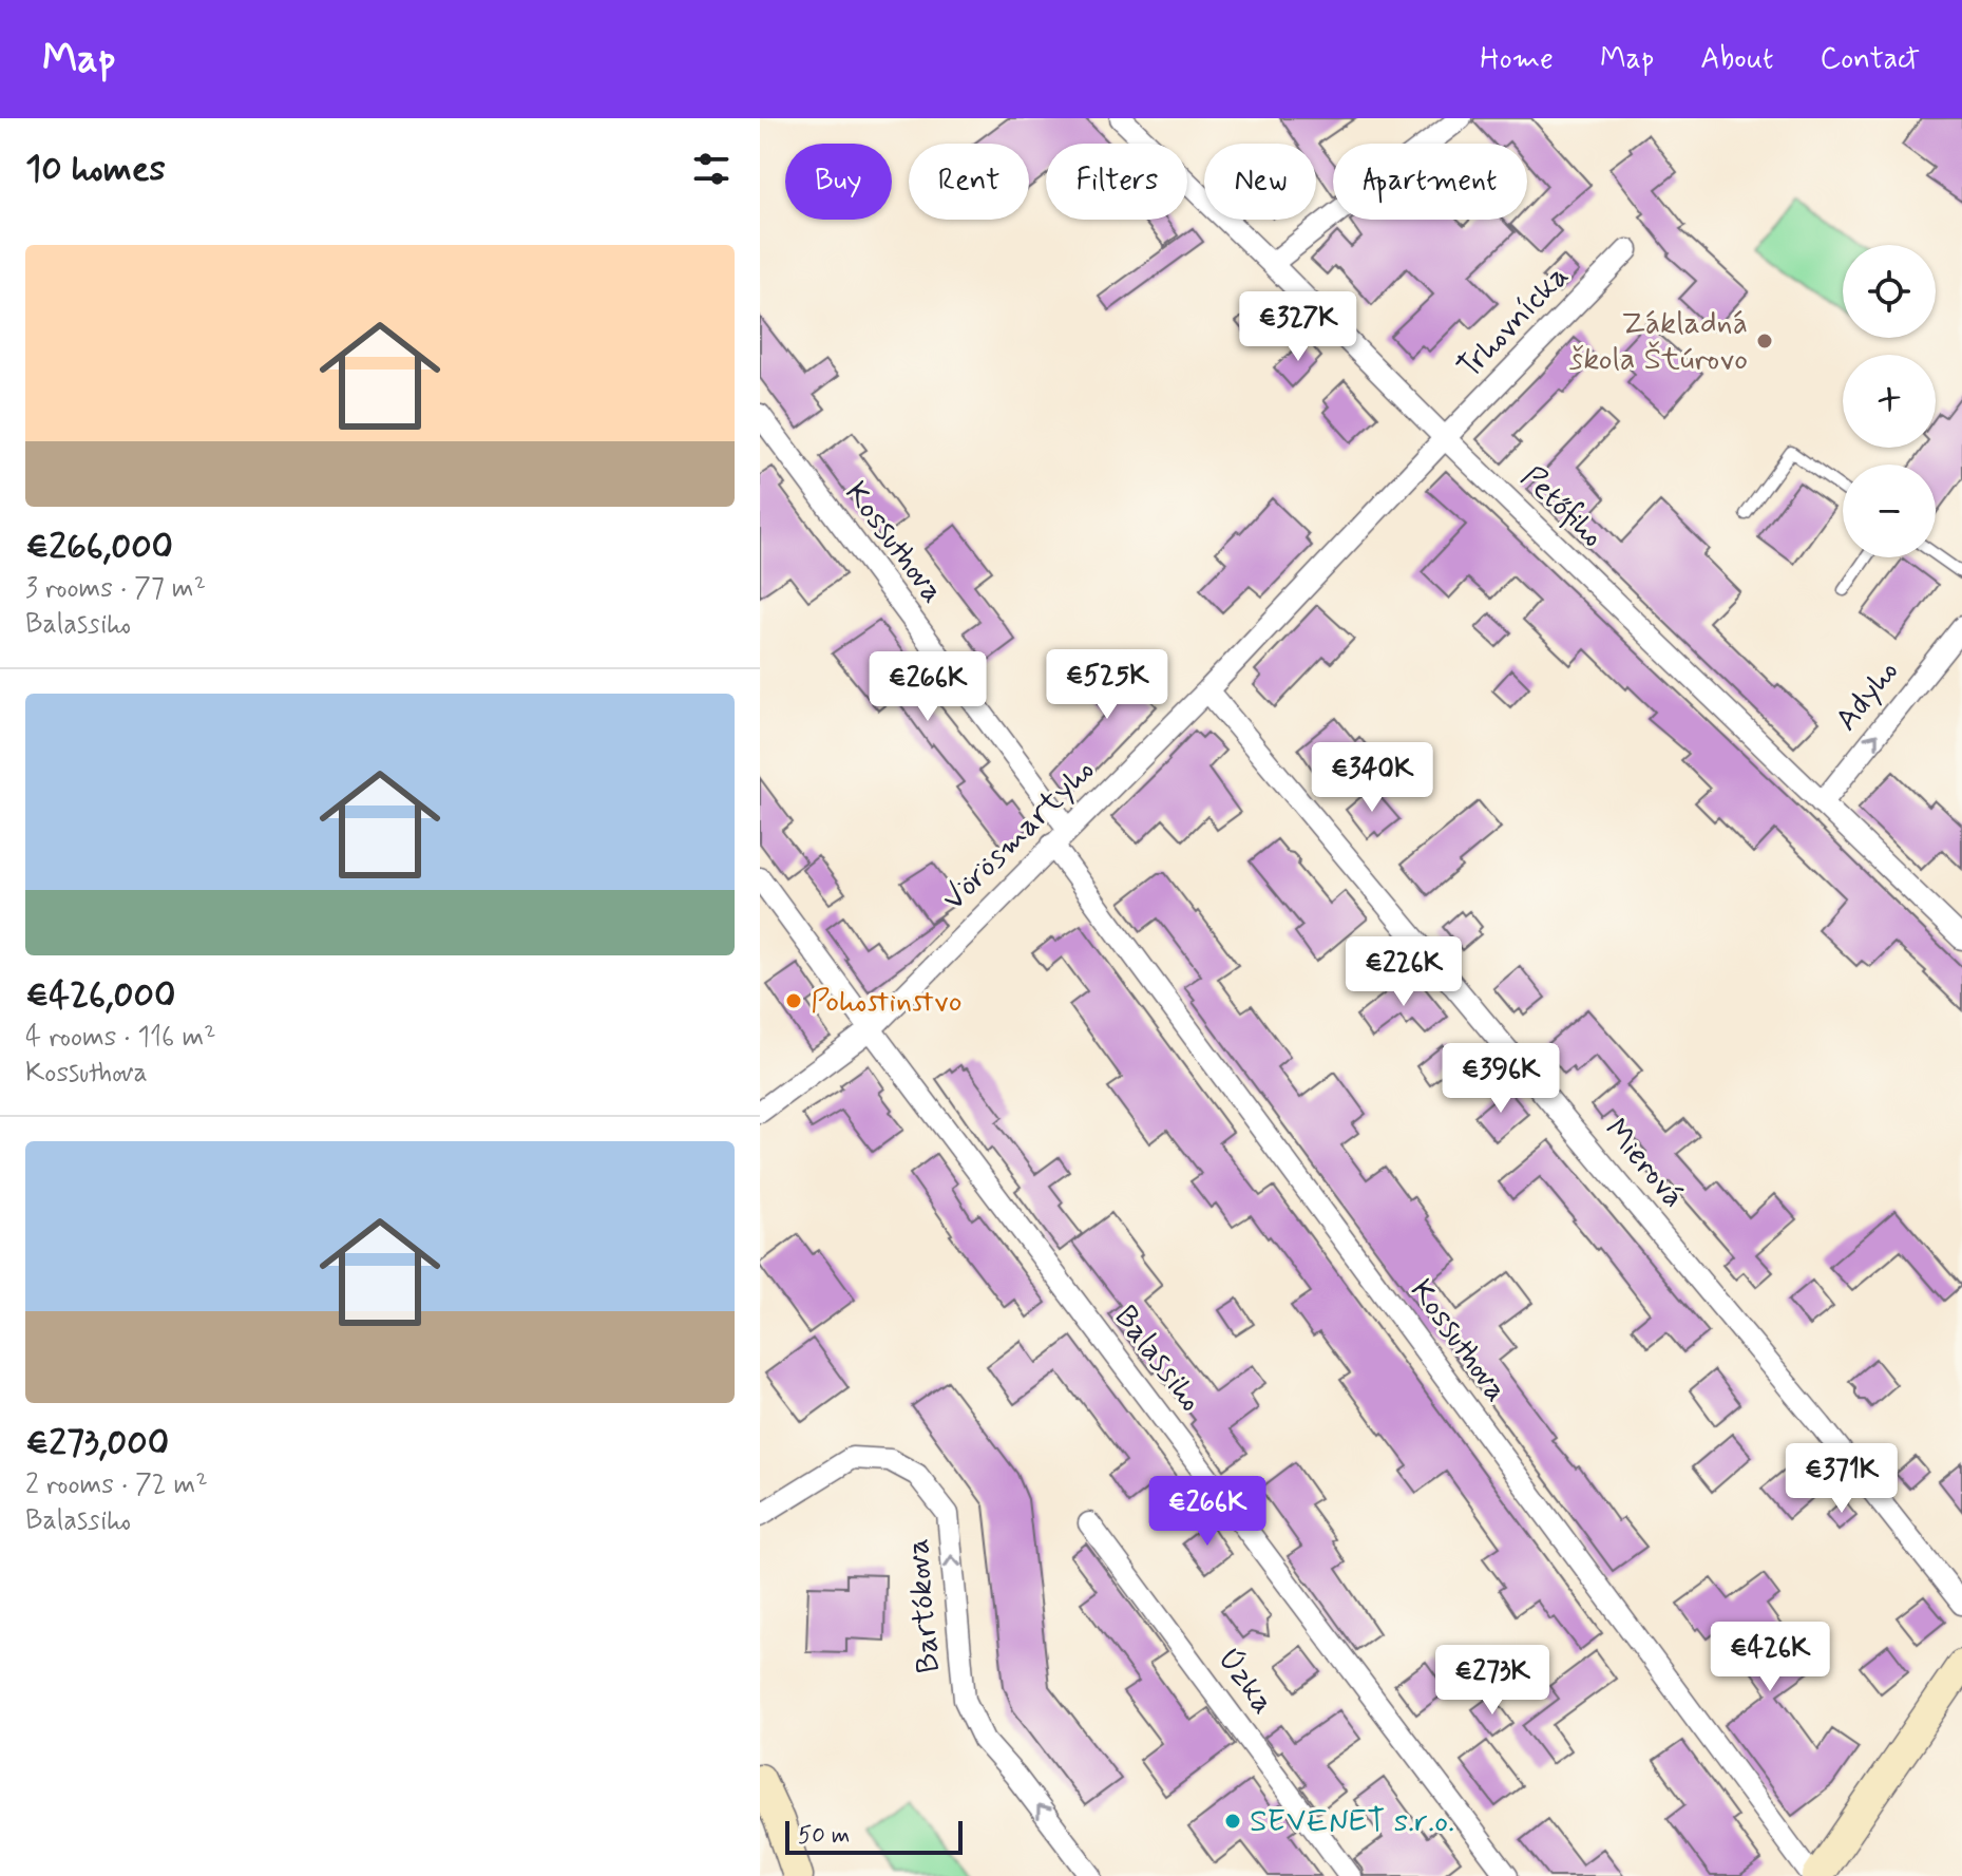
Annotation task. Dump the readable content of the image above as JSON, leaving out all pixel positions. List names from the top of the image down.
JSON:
{
  "streets": {
    "street": [
      "Trhovnícka",
      "Petőfiho",
      "Kossuthova",
      "Adyho",
      "Vörösmartyho",
      "Mierová",
      "Balassiho",
      "Bartókova",
      "Úzka"
    ]
  },
  "crossings": [
    ["Trhovnícka", "Petőfiho"],
    ["Trhovnícka", "Vörösmartyho"],
    ["Petőfiho", "Adyho"],
    ["Petőfiho", "Vörösmartyho"],
    ["Kossuthova", "Vörösmartyho"],
    ["Vörösmartyho", "Mierová"],
    ["Vörösmartyho", "Balassiho"]
  ],
  "one_way": ["Adyho"],
  "places": ["Základná škola Štúrovo", "Pohostinstvo", "SEVENET s.r.o."],
  "scale_bar": "50 m",
  "page": {
    "header": "Map",
    "nav": [
      "Home",
      "Map",
      "About",
      "Contact"
    ],
    "heading": "10 homes",
    "chip": [
      "Buy",
      "Rent",
      "Filters",
      "New",
      "Apartment"
    ],
    "list": [
      {
        "name": "€266,000",
        "note": "3 rooms · 77 m² · Balassiho"
      },
      {
        "name": "€426,000",
        "note": "4 rooms · 116 m² · Kossuthova"
      },
      {
        "name": "€273,000",
        "note": "2 rooms · 72 m² · Balassiho"
      }
    ],
    "map_buttons": ["+", "−"],
    "price": [
      "€327K",
      "€525K",
      "€266K",
      "€340K",
      "€226K",
      "€396K",
      "€371K",
      "€266K",
      "€426K",
      "€273K"
    ],
    "scale": "50 m"
  }
}
